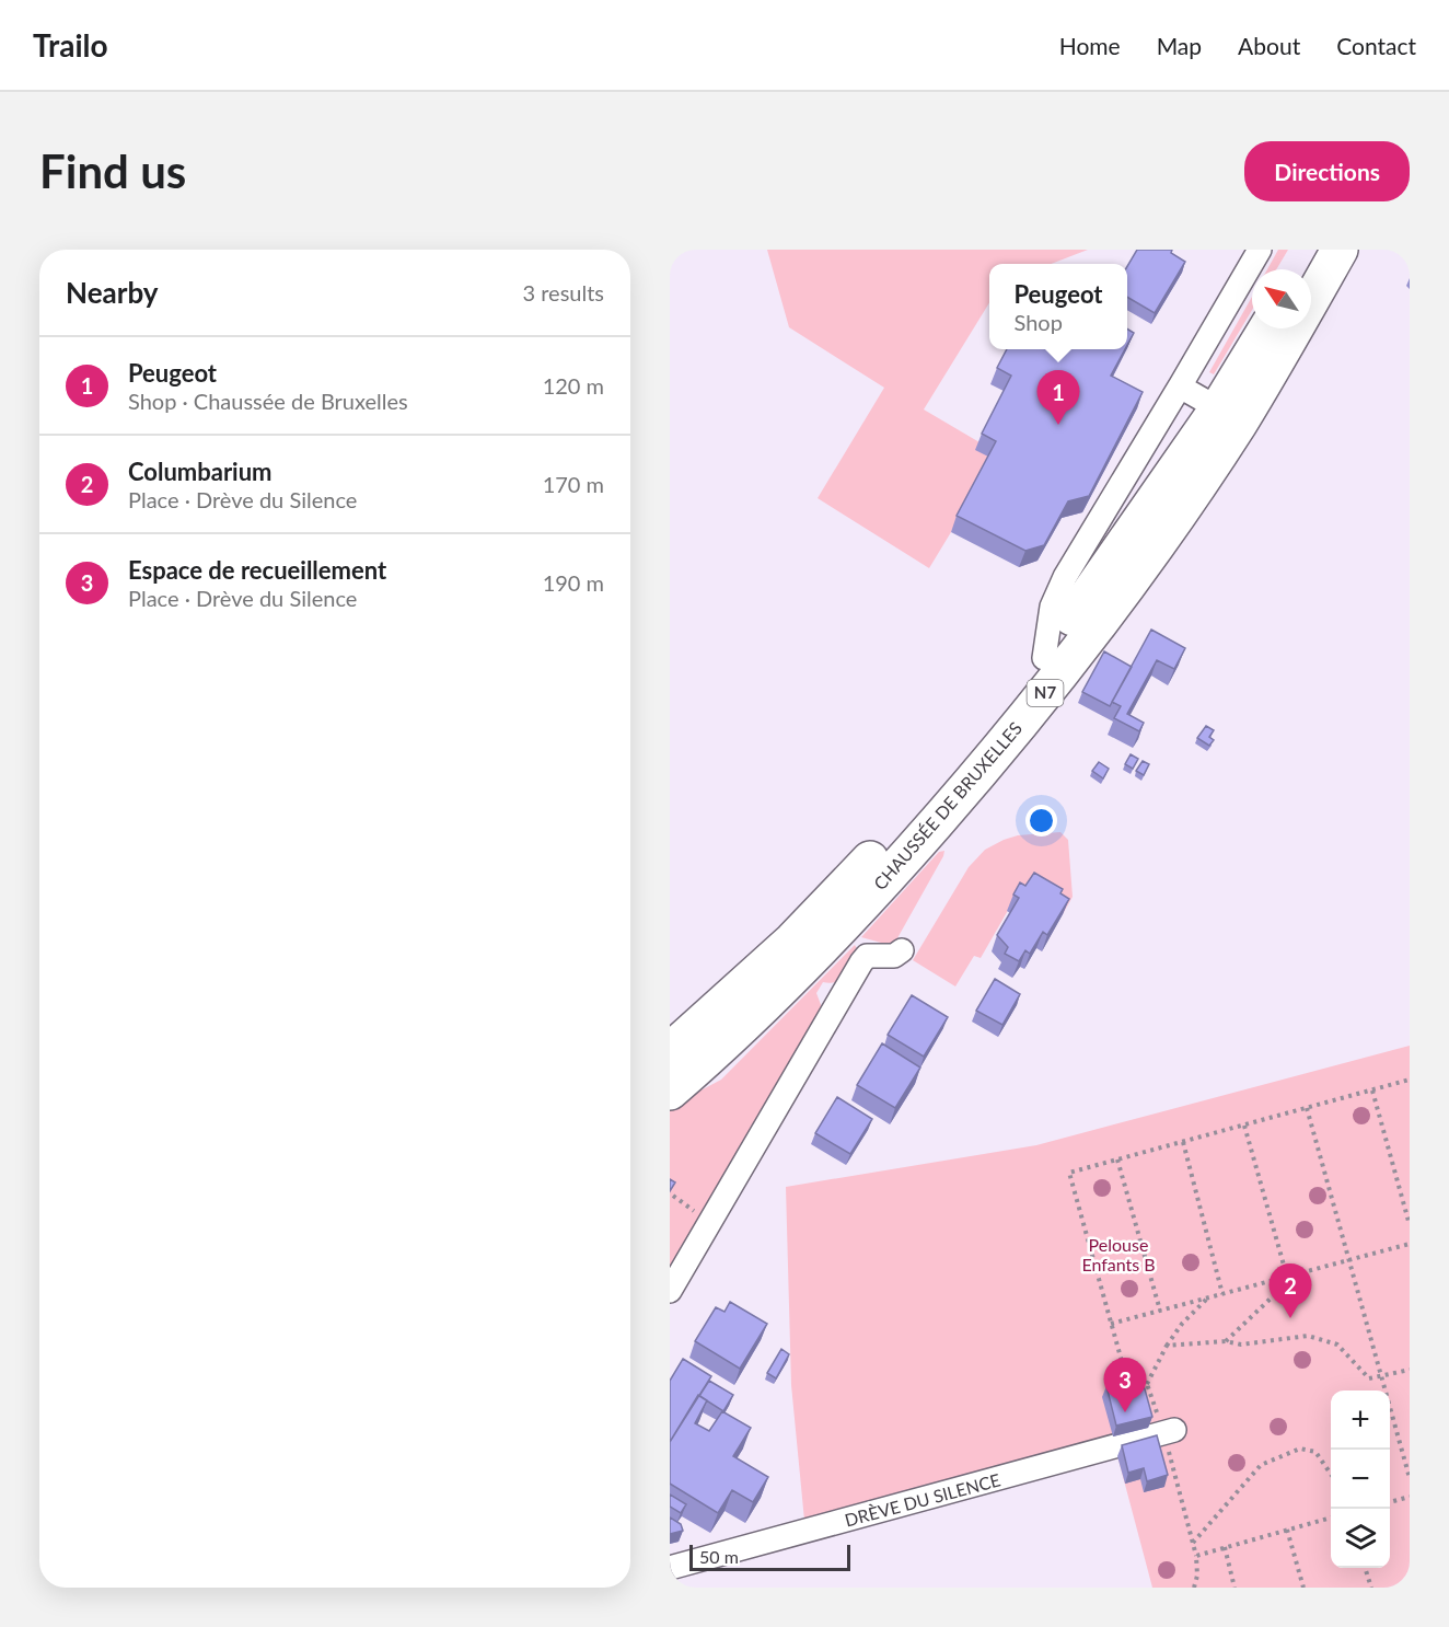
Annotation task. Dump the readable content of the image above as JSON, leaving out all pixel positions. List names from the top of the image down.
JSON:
{
  "streets": {
    "highway": ["N7", "CHAUSSÉE DE BRUXELLES"],
    "street": ["DRÈVE DU SILENCE"]
  },
  "parks": ["Pelouse Enfants B"],
  "scale_bar": "50 m",
  "north": "top left",
  "page": {
    "header": "Trailo",
    "nav": [
      "Home",
      "Map",
      "About",
      "Contact"
    ],
    "buttons": "Directions",
    "title": "Find us",
    "heading": ["Nearby", "3 results"],
    "popup": ["Peugeot", "Shop"],
    "list": [
      {
        "mark": "1",
        "name": "Peugeot",
        "note": "Shop · Chaussée de Bruxelles",
        "value": "120 m"
      },
      {
        "mark": "2",
        "name": "Columbarium",
        "note": "Place · Drève du Silence",
        "value": "170 m"
      },
      {
        "mark": "3",
        "name": "Espace de recueillement",
        "note": "Place · Drève du Silence",
        "value": "190 m"
      }
    ],
    "pins": ["1", "2", "3"],
    "map_buttons": ["+", "−"],
    "scale": "50 m"
  }
}
